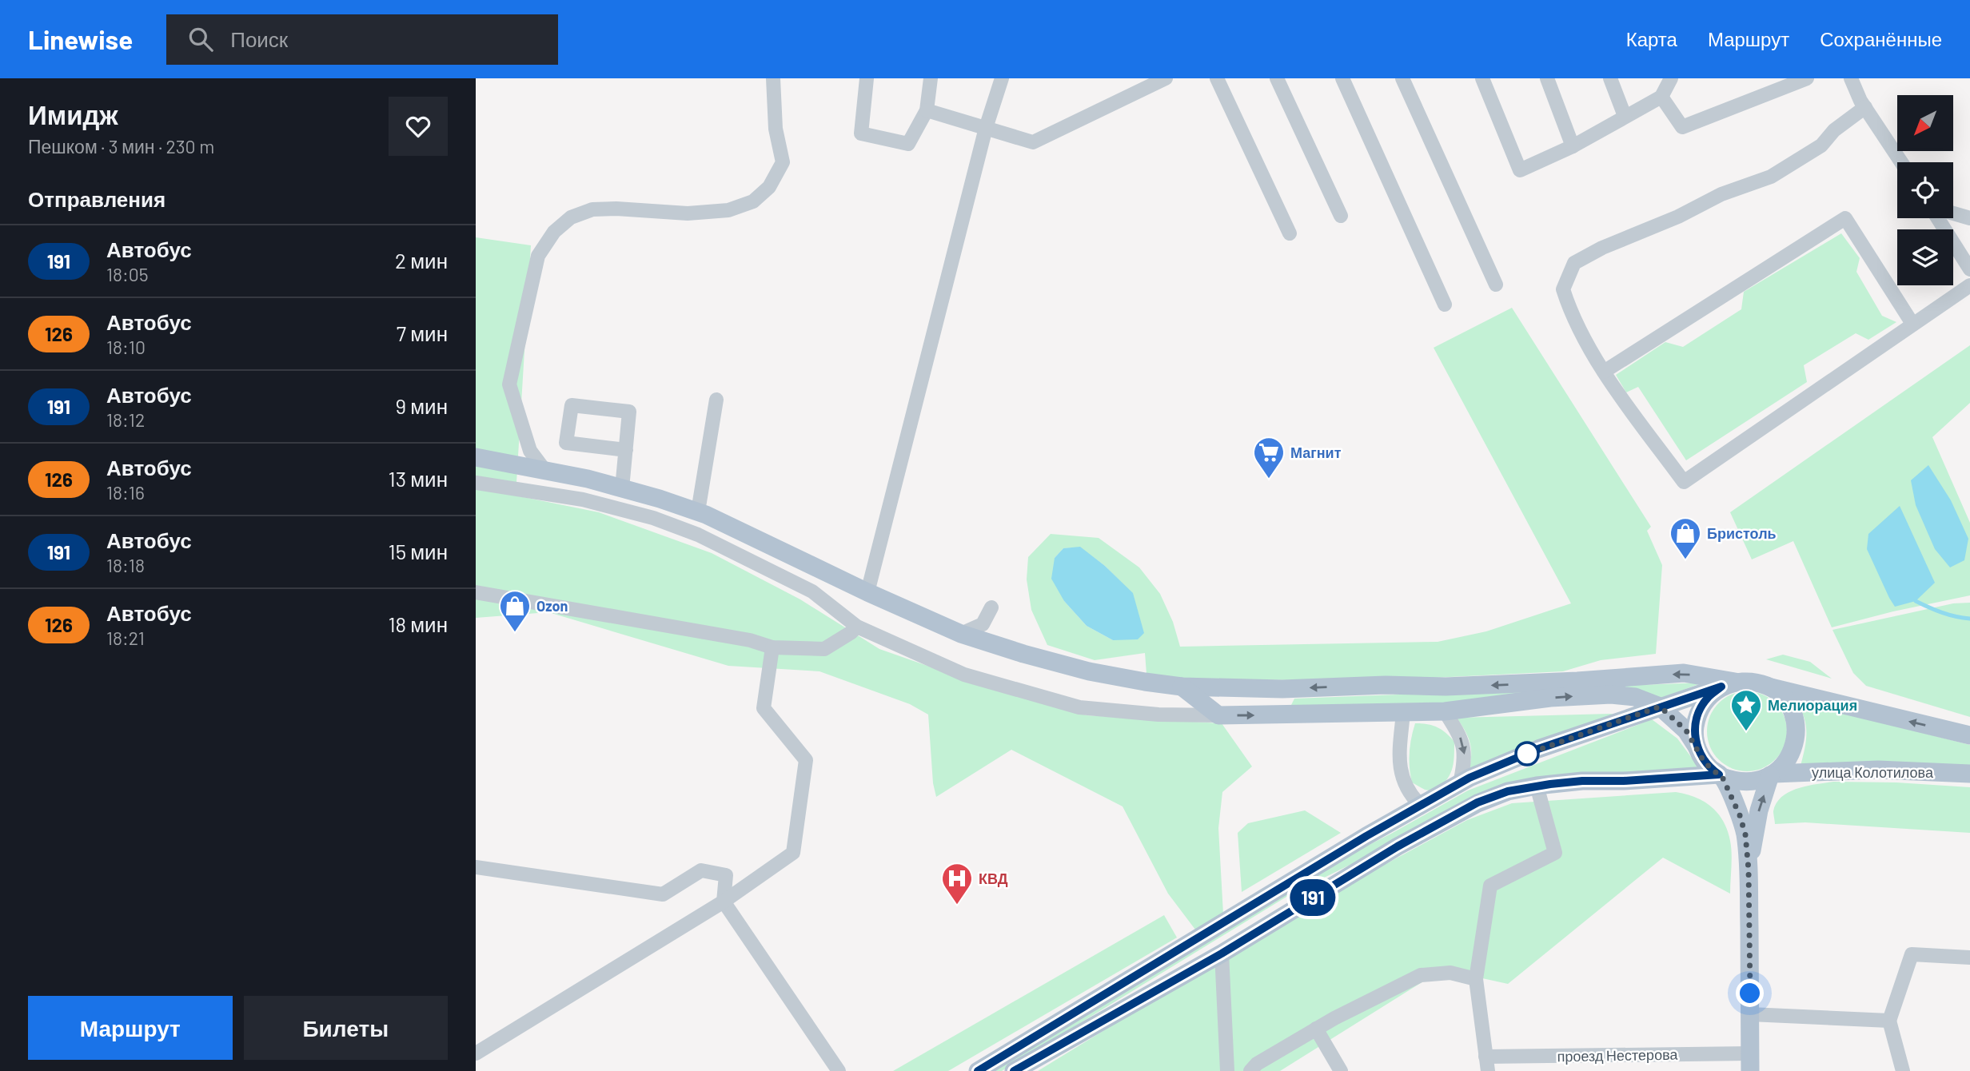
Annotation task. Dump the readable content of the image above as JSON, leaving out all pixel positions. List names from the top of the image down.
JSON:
{
  "streets": {
    "main road": ["улица Колотилова"],
    "street": ["проезд Нестерова"]
  },
  "places": {
    "supermarket": ["Магнит"],
    "shop": ["Бристоль", "Ozon"],
    "place": ["Мелиорация"],
    "hospital": ["КВД"]
  },
  "lines": ["bus line 191"],
  "north": "bottom left",
  "page": {
    "header": "Linewise",
    "search": "Поиск",
    "nav": ["Карта", "Маршрут", "Сохранённые"],
    "heading": [
      ["Имидж", "Пешком · 3 мин · 230 m"],
      "Отправления"
    ],
    "on_map": "191",
    "list": [
      {
        "mark": "191",
        "name": "Автобус",
        "note": "18:05",
        "value": "2 мин"
      },
      {
        "mark": "126",
        "name": "Автобус",
        "note": "18:10",
        "value": "7 мин"
      },
      {
        "mark": "191",
        "name": "Автобус",
        "note": "18:12",
        "value": "9 мин"
      },
      {
        "mark": "126",
        "name": "Автобус",
        "note": "18:16",
        "value": "13 мин"
      },
      {
        "mark": "191",
        "name": "Автобус",
        "note": "18:18",
        "value": "15 мин"
      },
      {
        "mark": "126",
        "name": "Автобус",
        "note": "18:21",
        "value": "18 мин"
      }
    ],
    "buttons": ["Маршрут", "Билеты"]
  }
}
